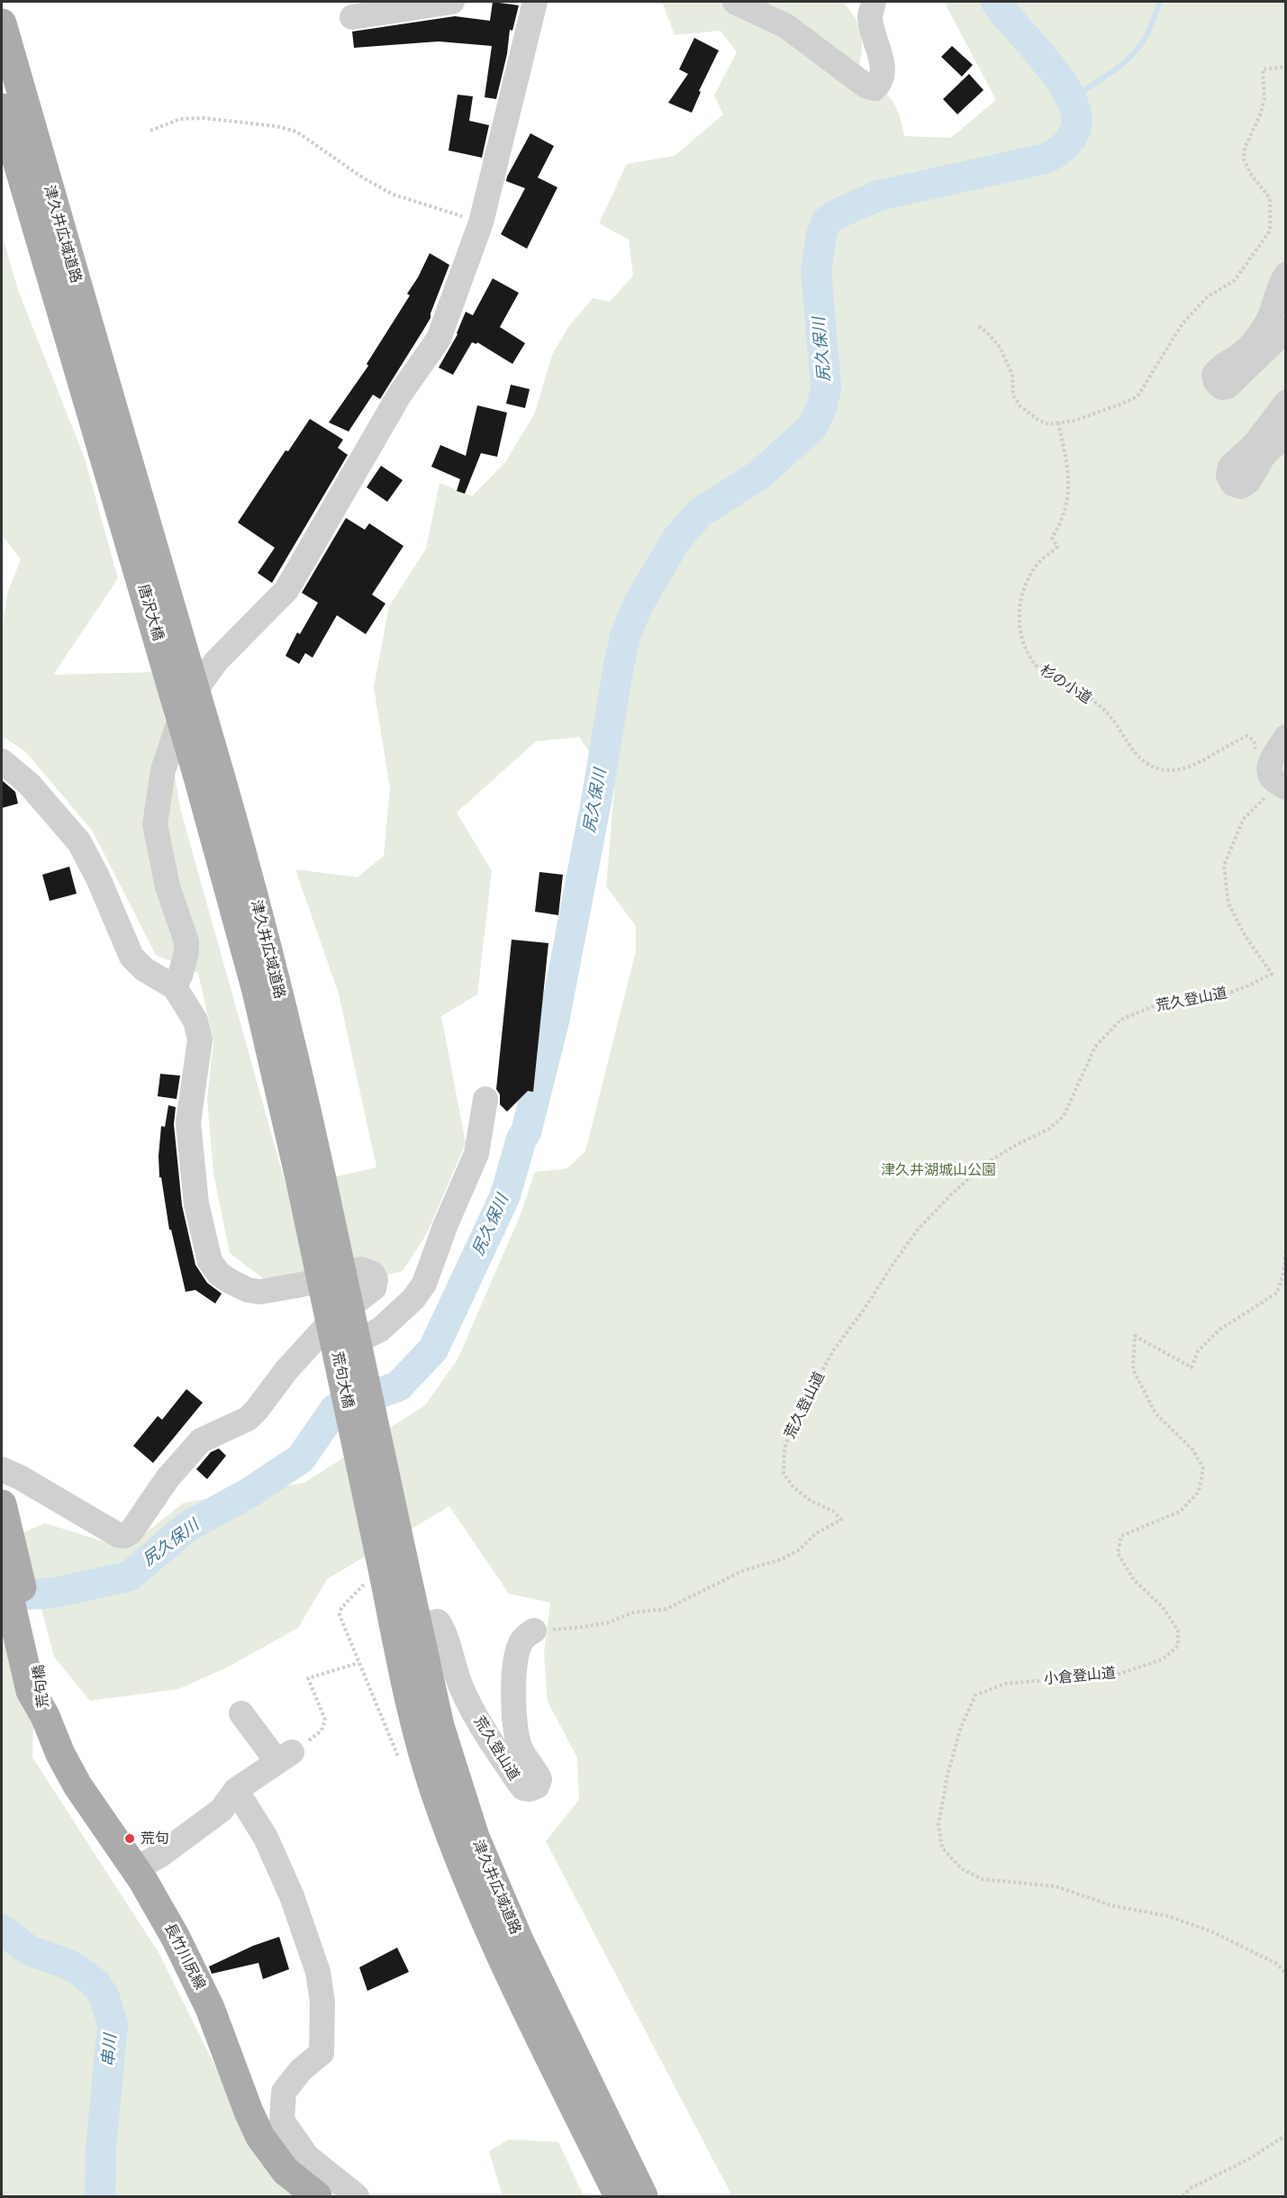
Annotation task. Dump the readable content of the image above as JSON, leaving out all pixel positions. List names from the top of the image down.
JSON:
{
  "streets": {
    "main road": [
      "津久井広域道路",
      "唐沢大橋",
      "荒句大橋",
      "荒句橋",
      "長竹川尻線"
    ],
    "street": ["荒久登山道"],
    "path": ["杉の小道", "小倉登山道"]
  },
  "crossings": [
    ["津久井広域道路", "唐沢大橋"],
    ["津久井広域道路", "荒久登山道"],
    ["津久井広域道路", "荒句大橋"],
    ["荒句橋", "長竹川尻線"]
  ],
  "water": ["尻久保川", "串川"],
  "parks": ["津久井湖城山公園"],
  "places": ["荒句"]
}
